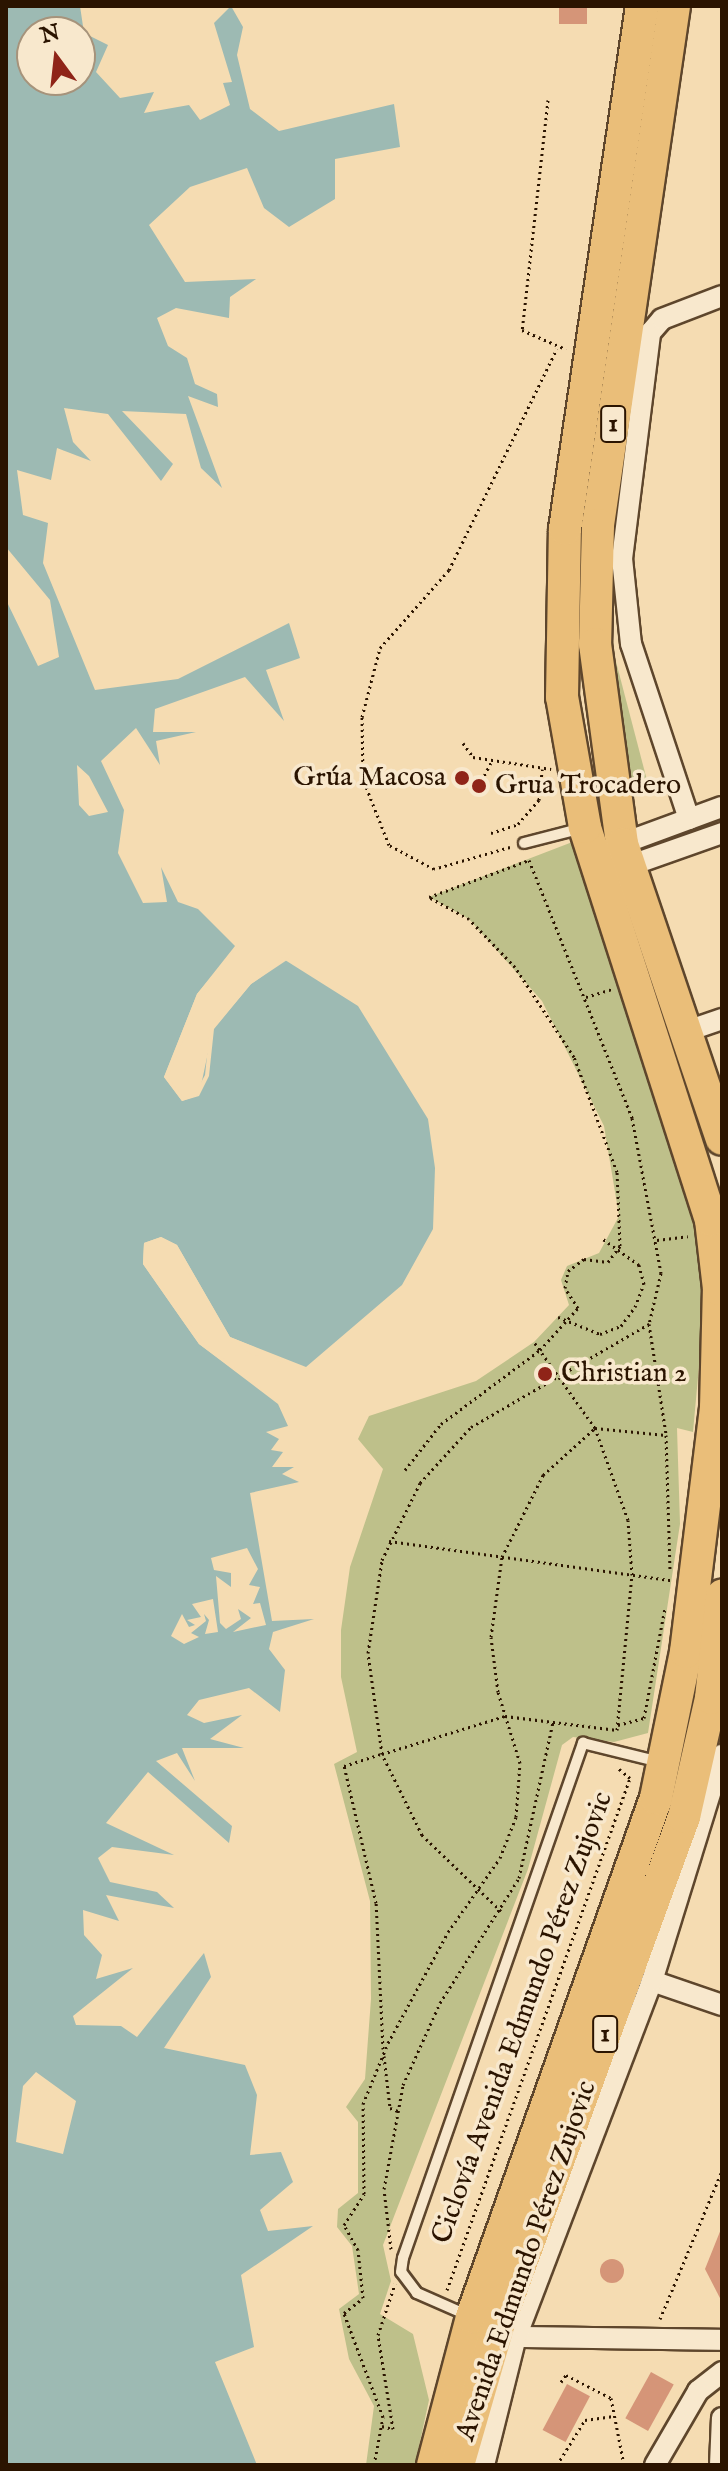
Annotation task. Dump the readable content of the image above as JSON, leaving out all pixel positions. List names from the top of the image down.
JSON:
{
  "streets": {
    "highway": ["1", "Avenida Edmundo Pérez Zujovic"],
    "path": ["Ciclovía Avenida Edmundo Pérez Zujovic"]
  },
  "places": ["Grúa Macosa", "Grua Trocadero", "Christian 2"],
  "north": "top"
}
